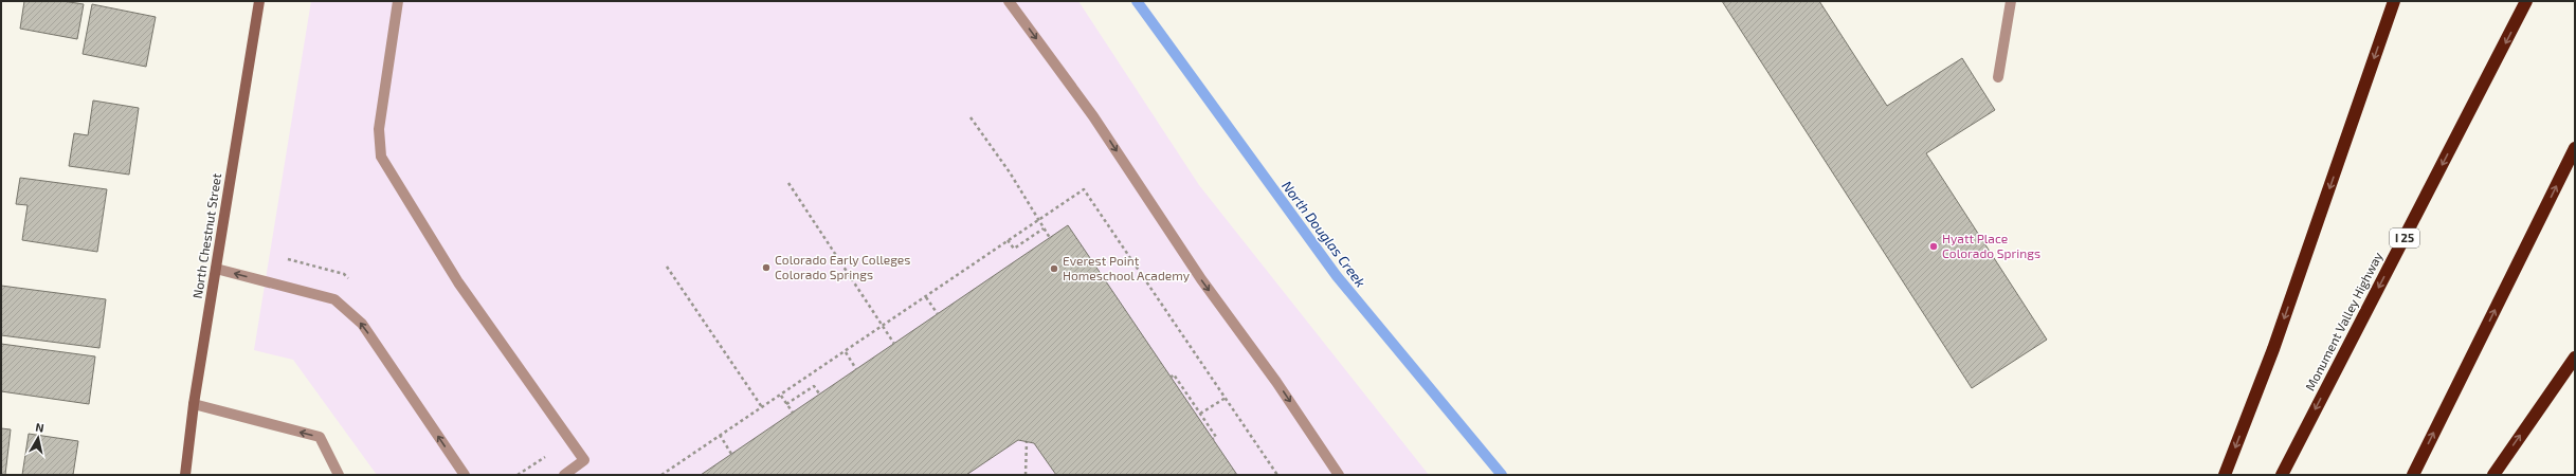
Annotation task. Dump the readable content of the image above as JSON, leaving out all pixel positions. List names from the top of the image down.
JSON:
{
  "streets": {
    "highway": ["I 25", "Monument Valley Highway"],
    "main road": ["North Chestnut Street"]
  },
  "water": ["North Douglas Creek"],
  "places": ["Hyatt Place Colorado Springs", "Colorado Early Colleges Colorado Springs", "Everest Point Homeschool Academy"],
  "north": "top"
}
